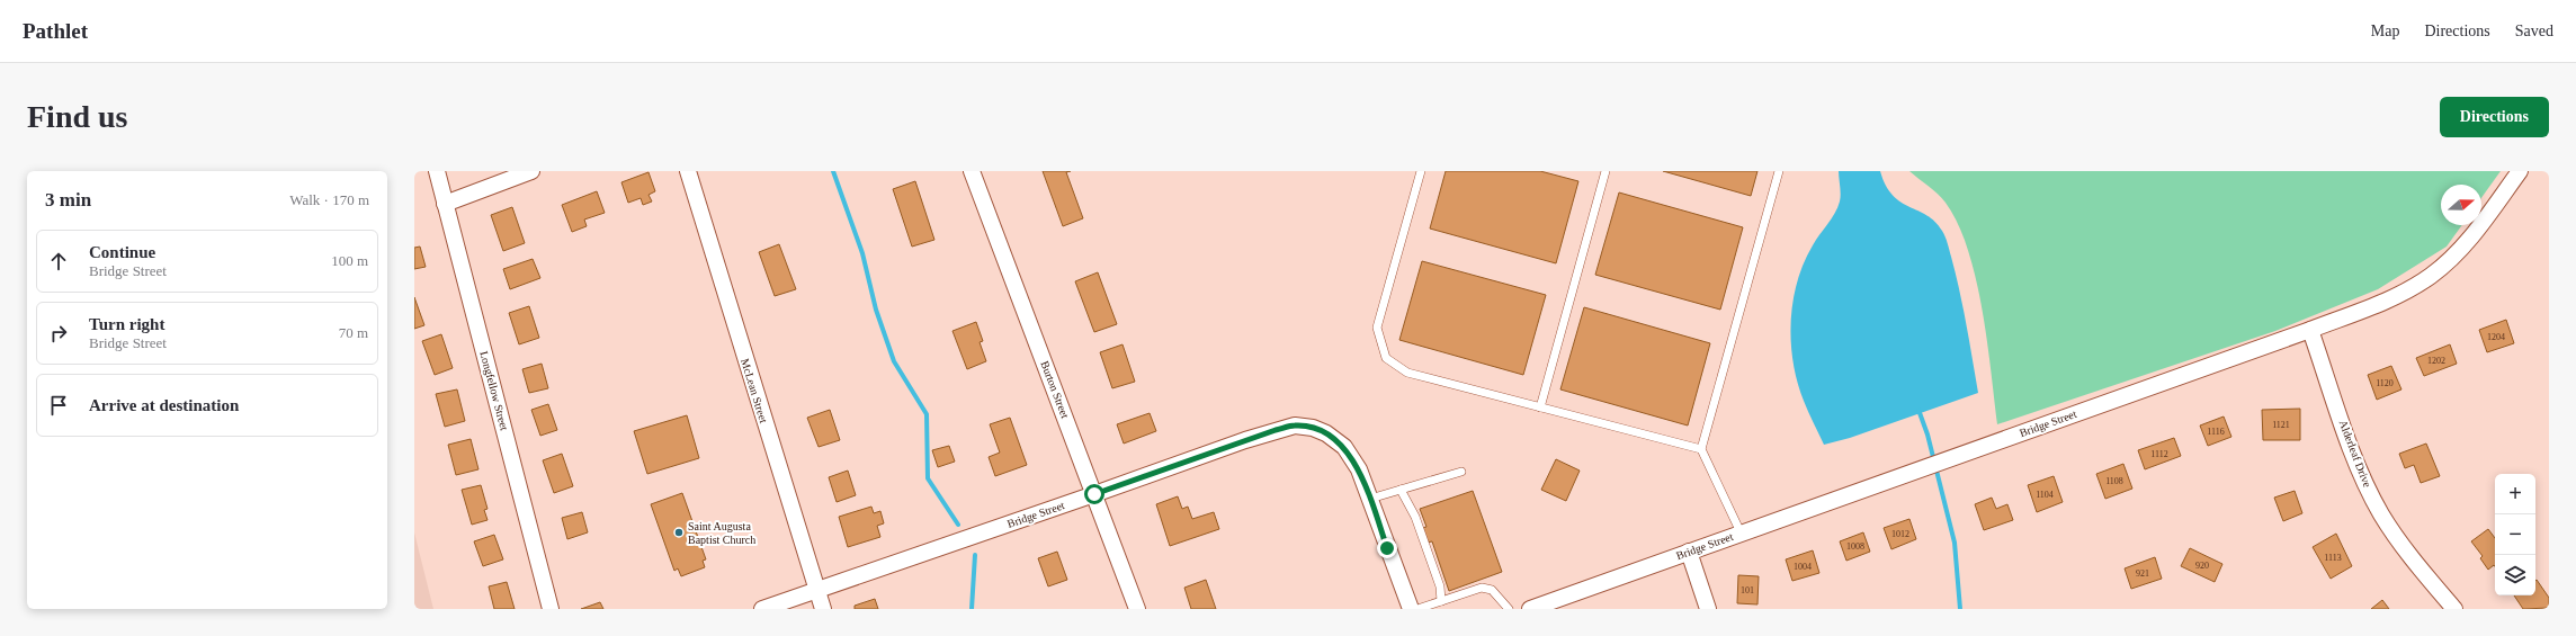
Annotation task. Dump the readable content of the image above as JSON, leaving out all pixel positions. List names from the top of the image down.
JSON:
{
  "streets": {
    "street": [
      "Burton Street",
      "Longfellow Street",
      "McLean Street",
      "Bridge Street",
      "Alderleaf Drive"
    ]
  },
  "crossings": [
    ["Burton Street", "Bridge Street"],
    ["McLean Street", "Bridge Street"],
    ["Bridge Street", "Alderleaf Drive"]
  ],
  "places": ["Saint Augusta Baptist Church"],
  "house_numbers": [
    "1204",
    "1202",
    "1120",
    "1121",
    "1116",
    "1112",
    "1108",
    "1104",
    "1012",
    "1008",
    "1113",
    "920",
    "1004",
    "921",
    "101"
  ],
  "north": "right",
  "page": {
    "header": "Pathlet",
    "nav": ["Map", "Directions", "Saved"],
    "buttons": "Directions",
    "title": "Find us",
    "heading": ["3 min", "Walk · 170 m"],
    "list": [
      ["Continue", "Bridge Street", "100 m"],
      ["Turn right", "Bridge Street", "70 m"],
      "Arrive at destination"
    ],
    "map_buttons": ["+", "−"]
  }
}
